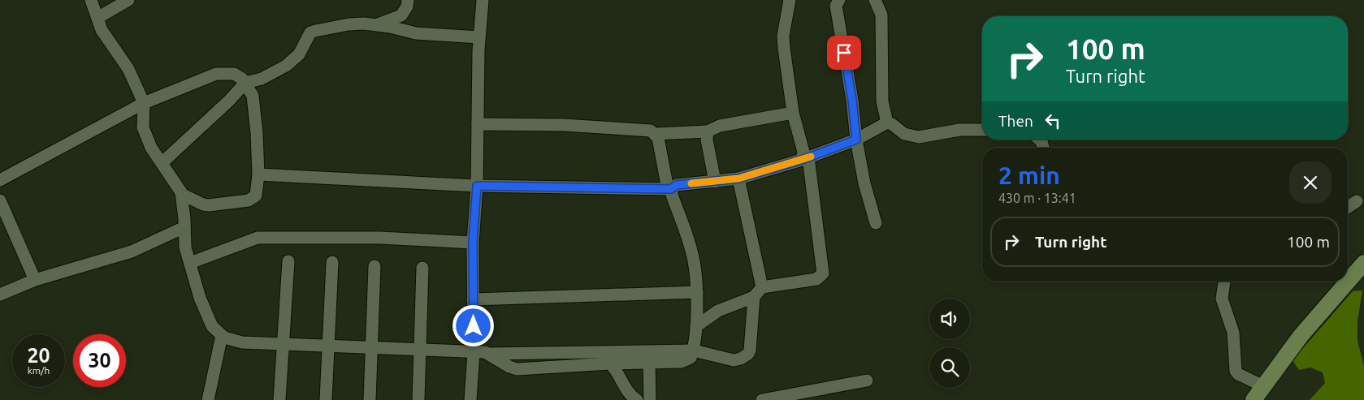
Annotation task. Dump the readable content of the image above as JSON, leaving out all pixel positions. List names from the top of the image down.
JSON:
{
  "page": {
    "turn": ["100 m", "Turn right"],
    "then": "Then",
    "heading": ["2 min", "430 m · 13:41"],
    "list": [
      {
        "name": "Turn right",
        "value": "100 m"
      }
    ],
    "speed": "20 km/h",
    "limit": "30"
  }
}
